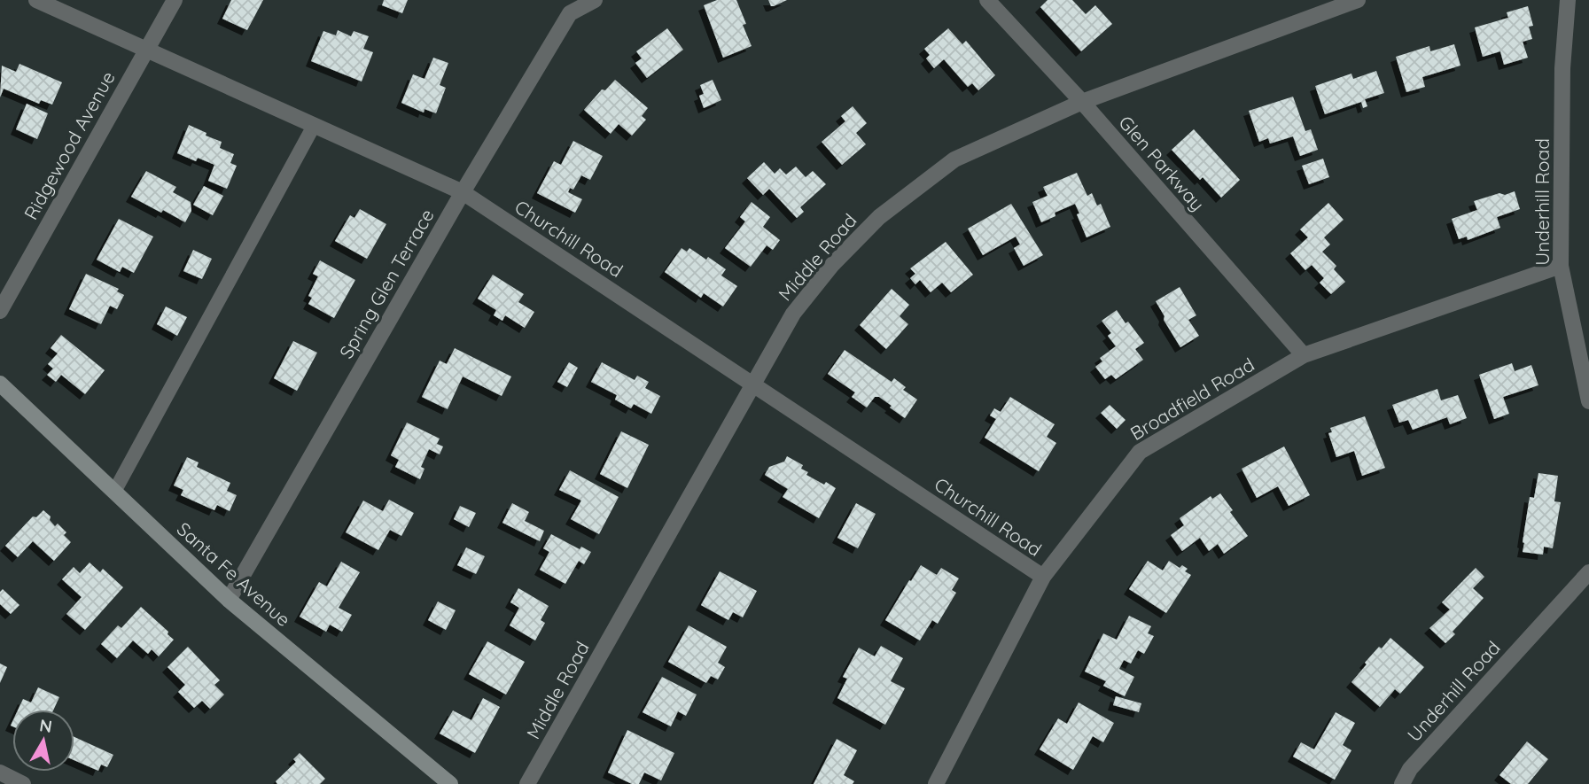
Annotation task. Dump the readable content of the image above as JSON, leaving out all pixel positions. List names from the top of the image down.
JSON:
{
  "streets": {
    "main road": ["Santa Fe Avenue"],
    "street": [
      "Ridgewood Avenue",
      "Glen Parkway",
      "Underhill Road",
      "Churchill Road",
      "Middle Road",
      "Spring Glen Terrace",
      "Broadfield Road"
    ]
  },
  "crossings": [
    ["Ridgewood Avenue", "Churchill Road"],
    ["Glen Parkway", "Middle Road"],
    ["Glen Parkway", "Broadfield Road"],
    ["Underhill Road", "Broadfield Road"],
    ["Churchill Road", "Middle Road"],
    ["Churchill Road", "Spring Glen Terrace"],
    ["Churchill Road", "Broadfield Road"],
    ["Spring Glen Terrace", "Santa Fe Avenue"]
  ],
  "north": "top"
}
